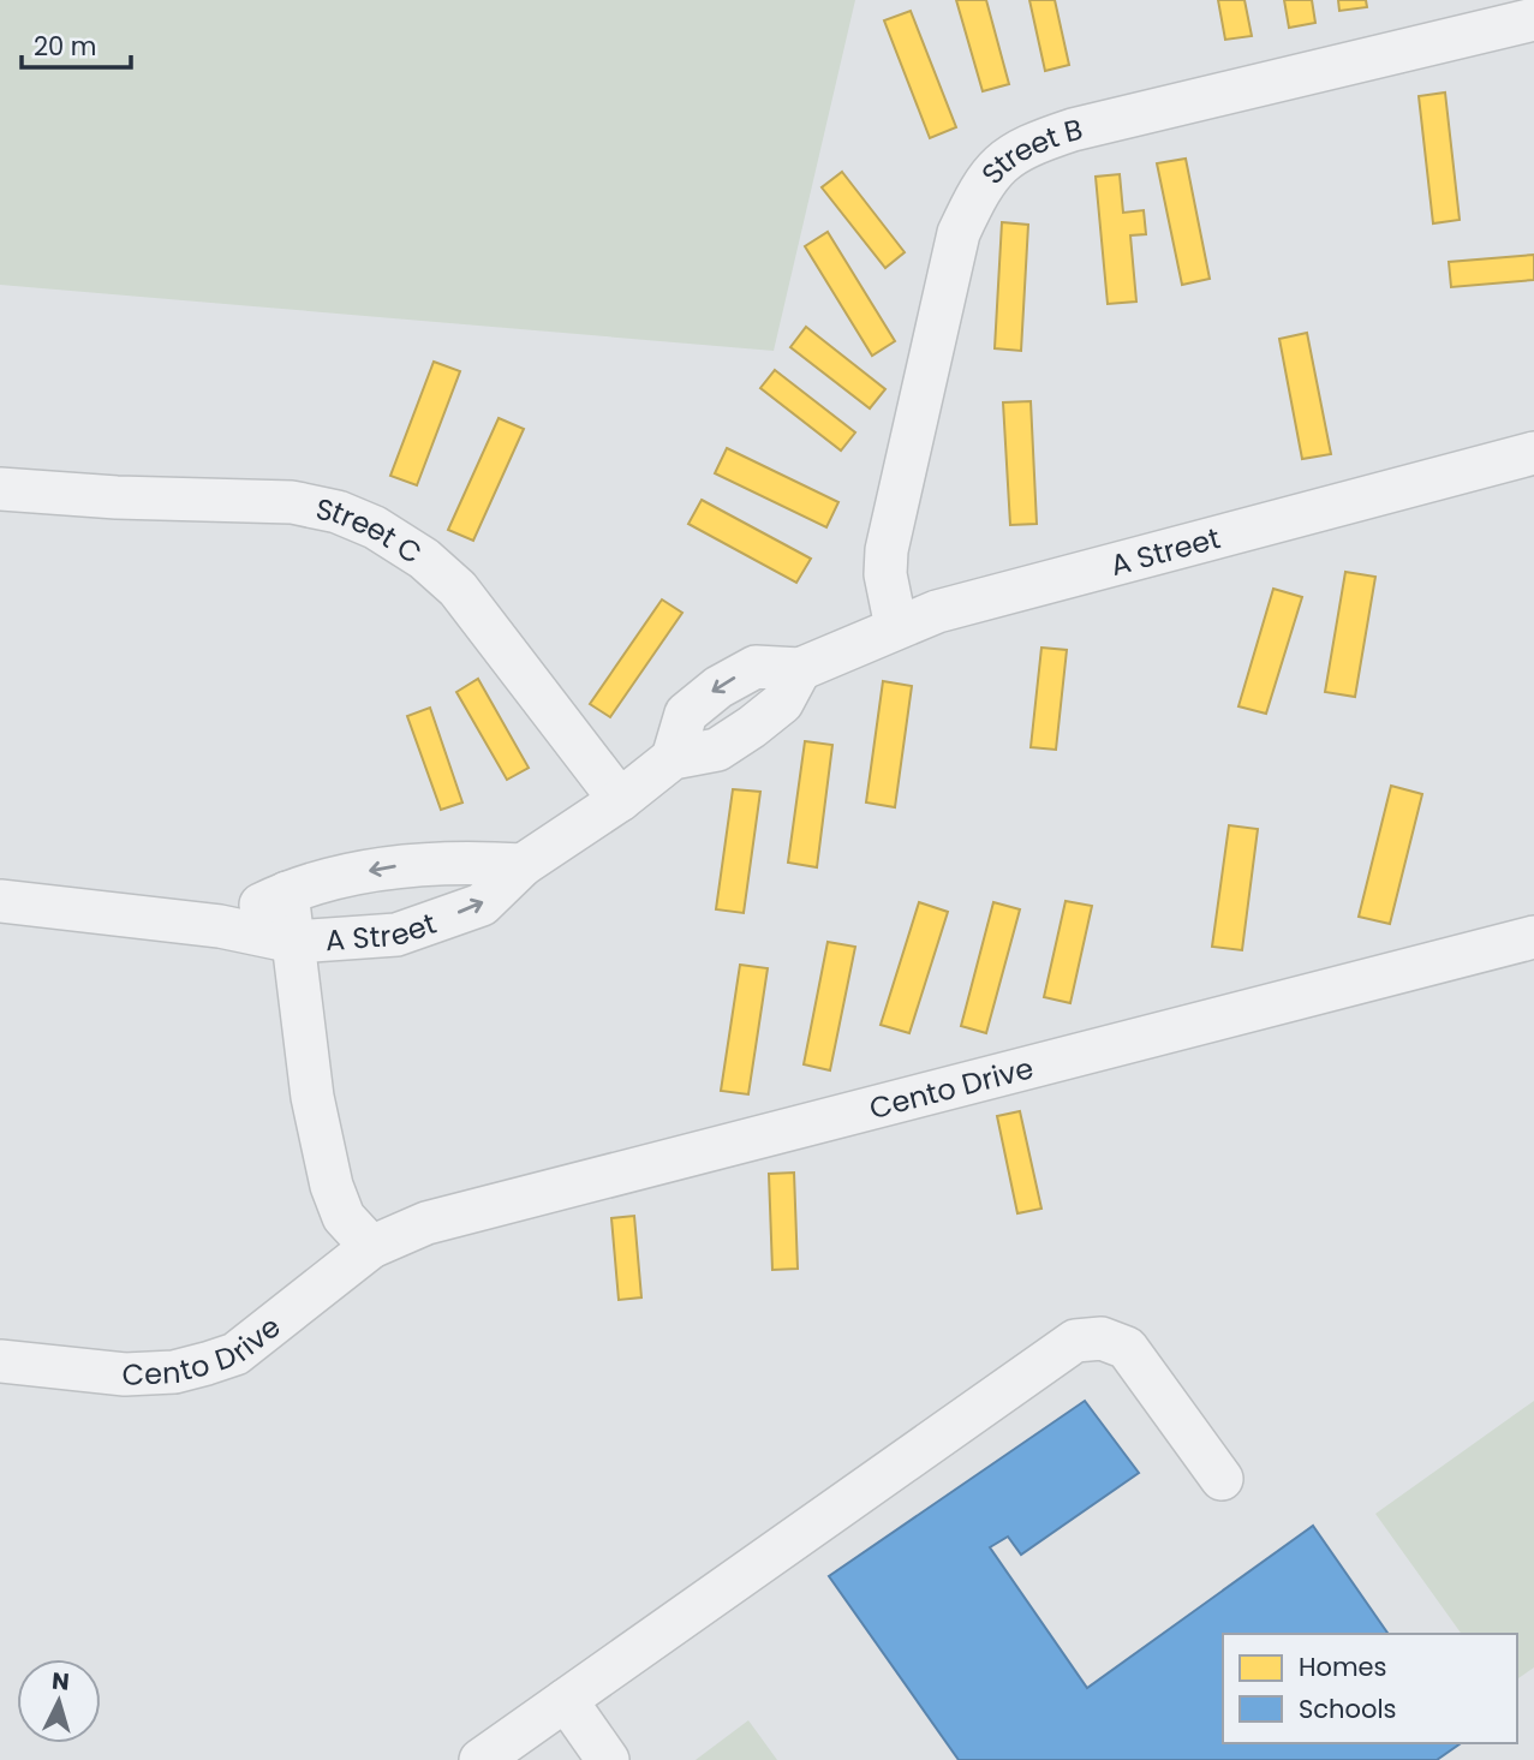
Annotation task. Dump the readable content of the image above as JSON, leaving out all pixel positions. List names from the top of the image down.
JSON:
{
  "streets": {
    "street": [
      "Street B",
      "Street C",
      "A Street",
      "Cento Drive"
    ]
  },
  "crossings": [
    ["Street B", "A Street"],
    ["Street C", "A Street"]
  ],
  "legend": ["Homes", "Schools"],
  "scale_bar": "20 m",
  "north": "top"
}
